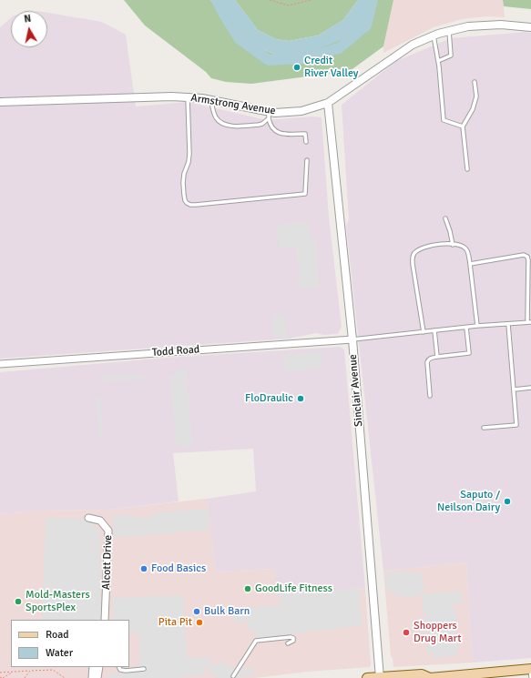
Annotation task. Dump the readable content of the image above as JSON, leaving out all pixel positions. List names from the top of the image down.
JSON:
{
  "streets": {
    "street": [
      "Armstrong Avenue",
      "Todd Road",
      "Sinclair Avenue",
      "Alcott Drive"
    ]
  },
  "crossings": [
    ["Armstrong Avenue", "Sinclair Avenue"],
    ["Todd Road", "Sinclair Avenue"]
  ],
  "places": [
    "Credit River Valley",
    "FloDraulic",
    "Saputo / Neilson Dairy",
    "Food Basics",
    "GoodLife Fitness",
    "Mold-Masters SportsPlex",
    "Bulk Barn",
    "Pita Pit",
    "Shoppers Drug Mart"
  ],
  "legend": ["Road", "Water"],
  "north": "top"
}
